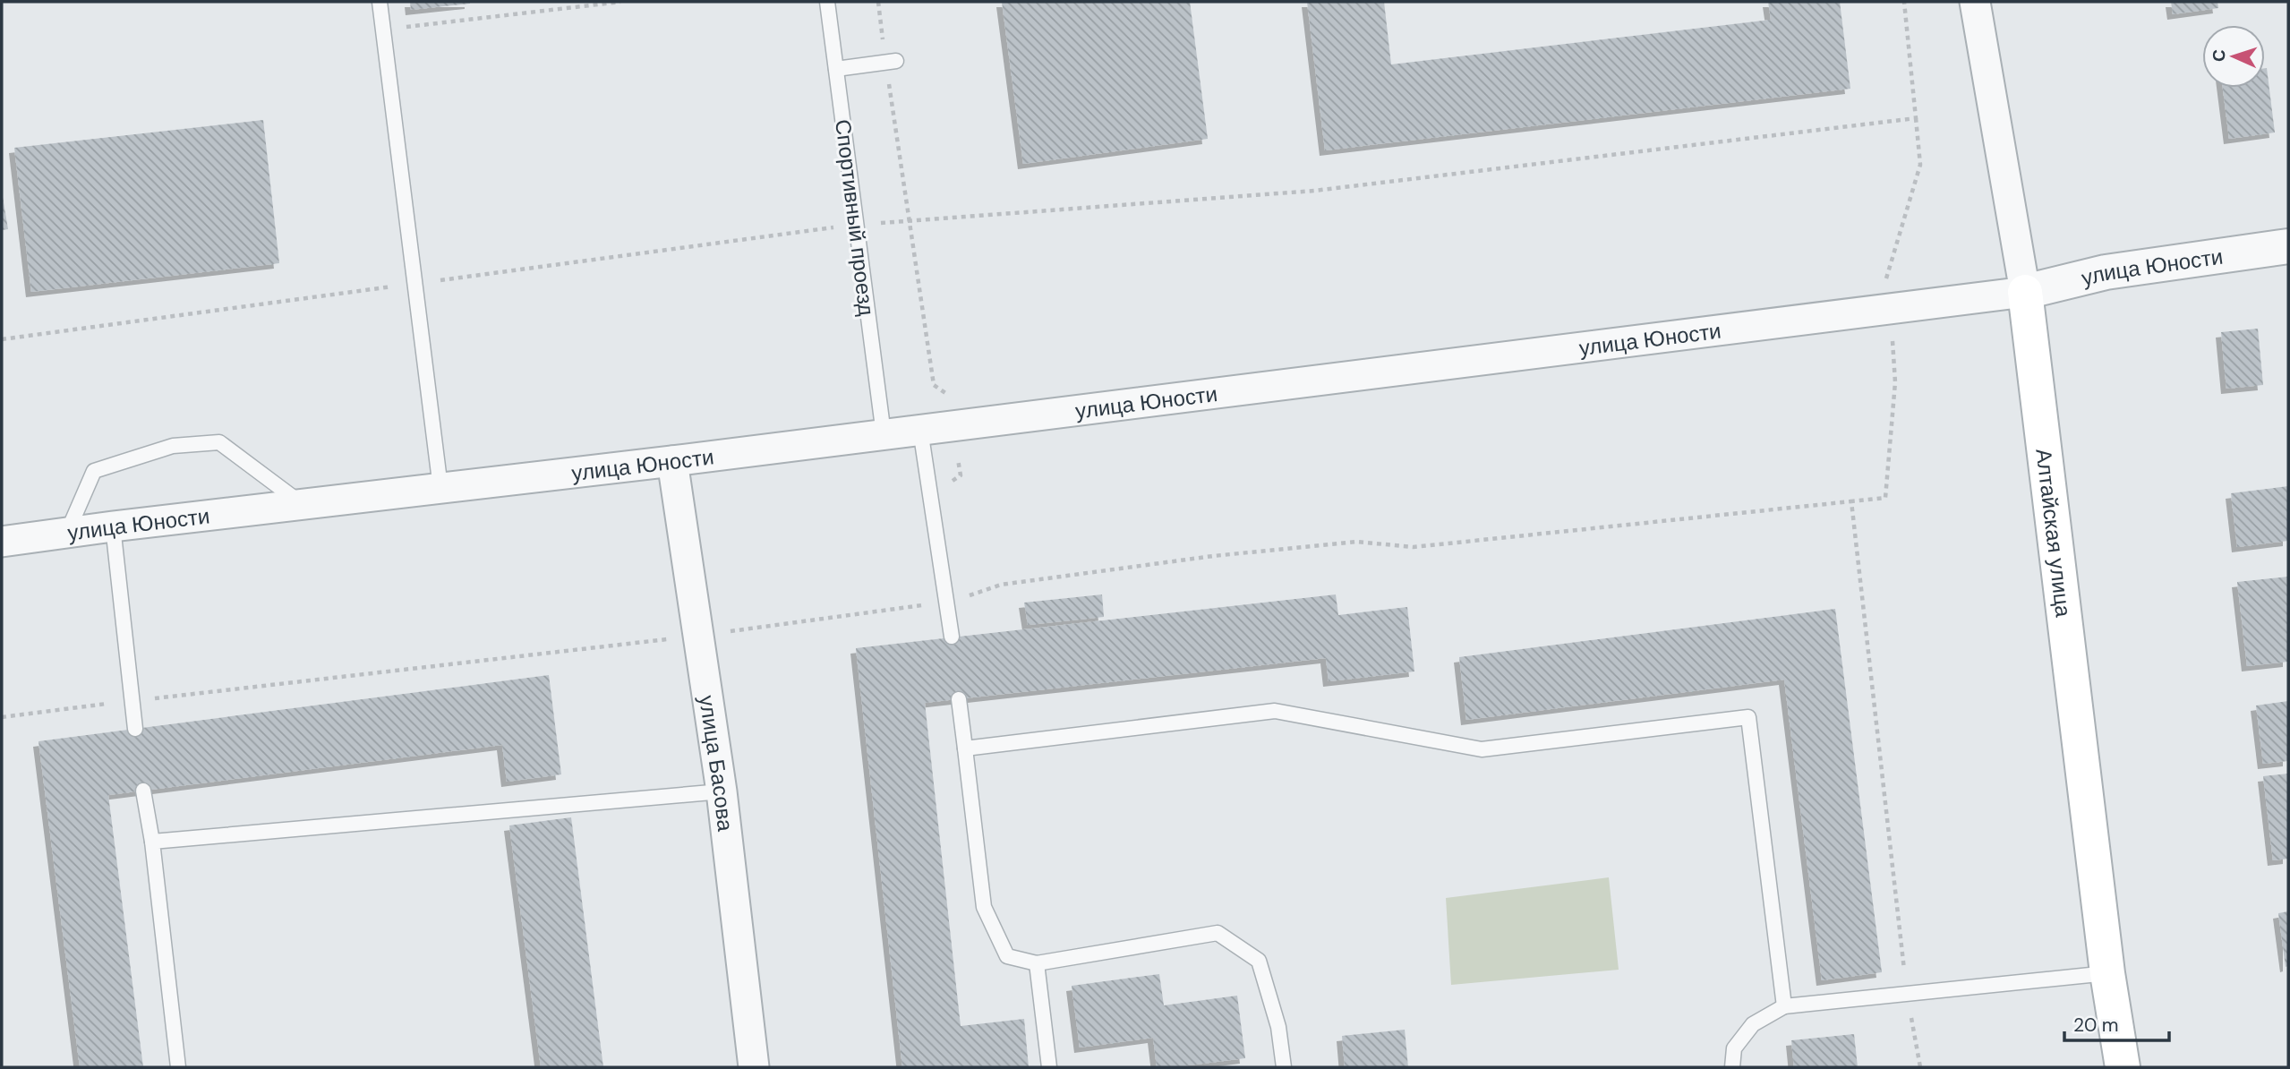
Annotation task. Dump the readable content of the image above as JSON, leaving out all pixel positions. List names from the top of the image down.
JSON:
{
  "streets": {
    "main road": ["Алтайская улица"],
    "street": ["улица Юности", "улица Басова"],
    "lane": ["Спортивный проезд"]
  },
  "crossings": [
    ["Спортивный проезд", "улица Юности"],
    ["улица Юности", "Алтайская улица"],
    ["улица Юности", "улица Басова"]
  ],
  "scale_bar": "20 m",
  "north": "left"
}
